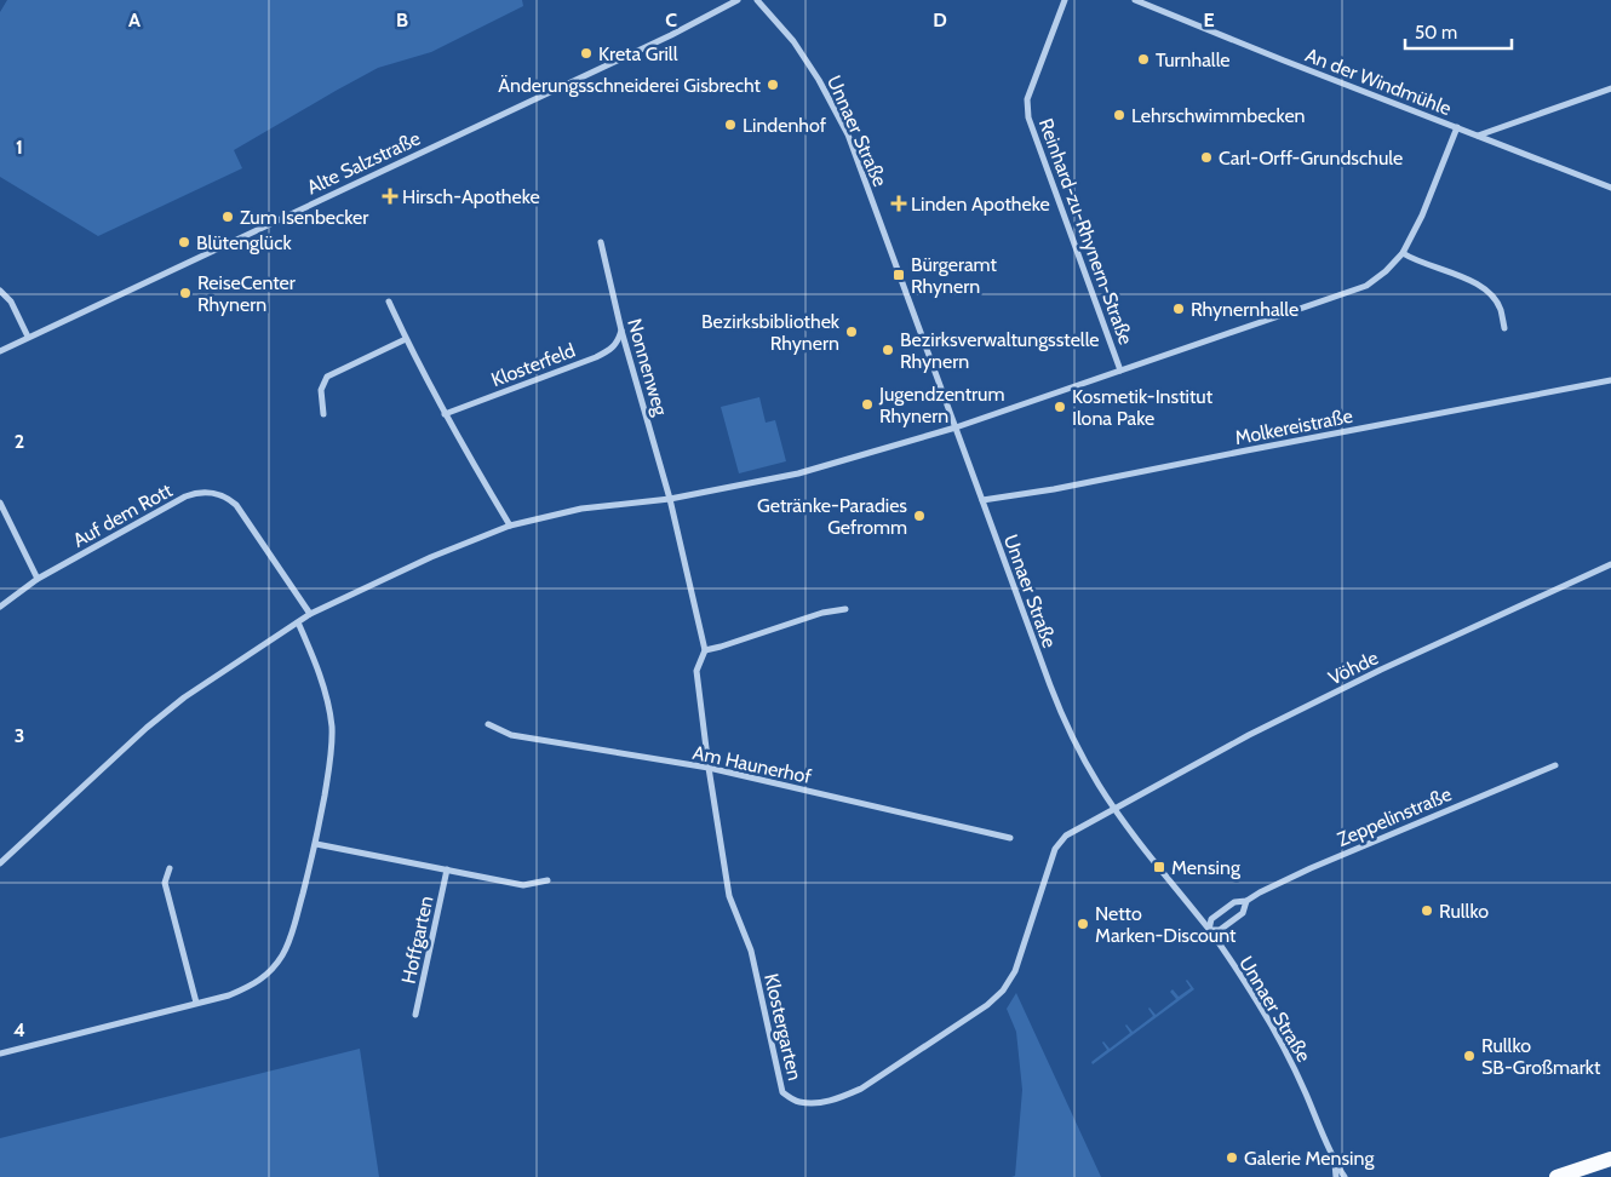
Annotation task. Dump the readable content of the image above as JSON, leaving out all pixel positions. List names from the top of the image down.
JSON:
{
  "streets": {
    "street": [
      "An der Windmühle",
      "Unnaer Straße",
      "Alte Salzstraße",
      "Reinhard-zu-Rhynern-Straße",
      "Klosterfeld",
      "Nonnenweg",
      "Molkereistraße",
      "Auf dem Rott",
      "Vöhde",
      "Am Haunerhof",
      "Zeppelinstraße",
      "Hoffgarten",
      "Klostergarten"
    ]
  },
  "crossings": [
    ["Unnaer Straße", "Molkereistraße"],
    ["Unnaer Straße", "Vöhde"],
    ["Unnaer Straße", "Zeppelinstraße"],
    ["Unnaer Straße", "Klostergarten"],
    ["Klosterfeld", "Nonnenweg"],
    ["Nonnenweg", "Klostergarten"],
    ["Vöhde", "Klostergarten"],
    ["Am Haunerhof", "Klostergarten"]
  ],
  "places": {
    "other": [
      "Kreta Grill",
      "Turnhalle",
      "Änderungsschneiderei Gisbrecht",
      "Lehrschwimmbecken",
      "Lindenhof",
      "Carl-Orff-Grundschule",
      "Zum Isenbecker",
      "Blütenglück",
      "ReiseCenter Rhynern",
      "Rhynernhalle",
      "Bezirksbibliothek Rhynern",
      "Bezirksverwaltungsstelle Rhynern",
      "Jugendzentrum Rhynern",
      "Kosmetik-Institut Ilona Pake",
      "Getränke-Paradies Gefromm",
      "Rullko",
      "Netto Marken-Discount",
      "Rullko SB-Großmarkt",
      "Galerie Mensing"
    ],
    "health": ["Hirsch-Apotheke", "Linden Apotheke"],
    "transit": ["Bürgeramt Rhynern", "Mensing"]
  },
  "scale_bar": "50 m",
  "grid": {
    "columns": [
      "A",
      "B",
      "C",
      "D",
      "E"
    ],
    "rows": [
      "1",
      "2",
      "3",
      "4"
    ]
  }
}
